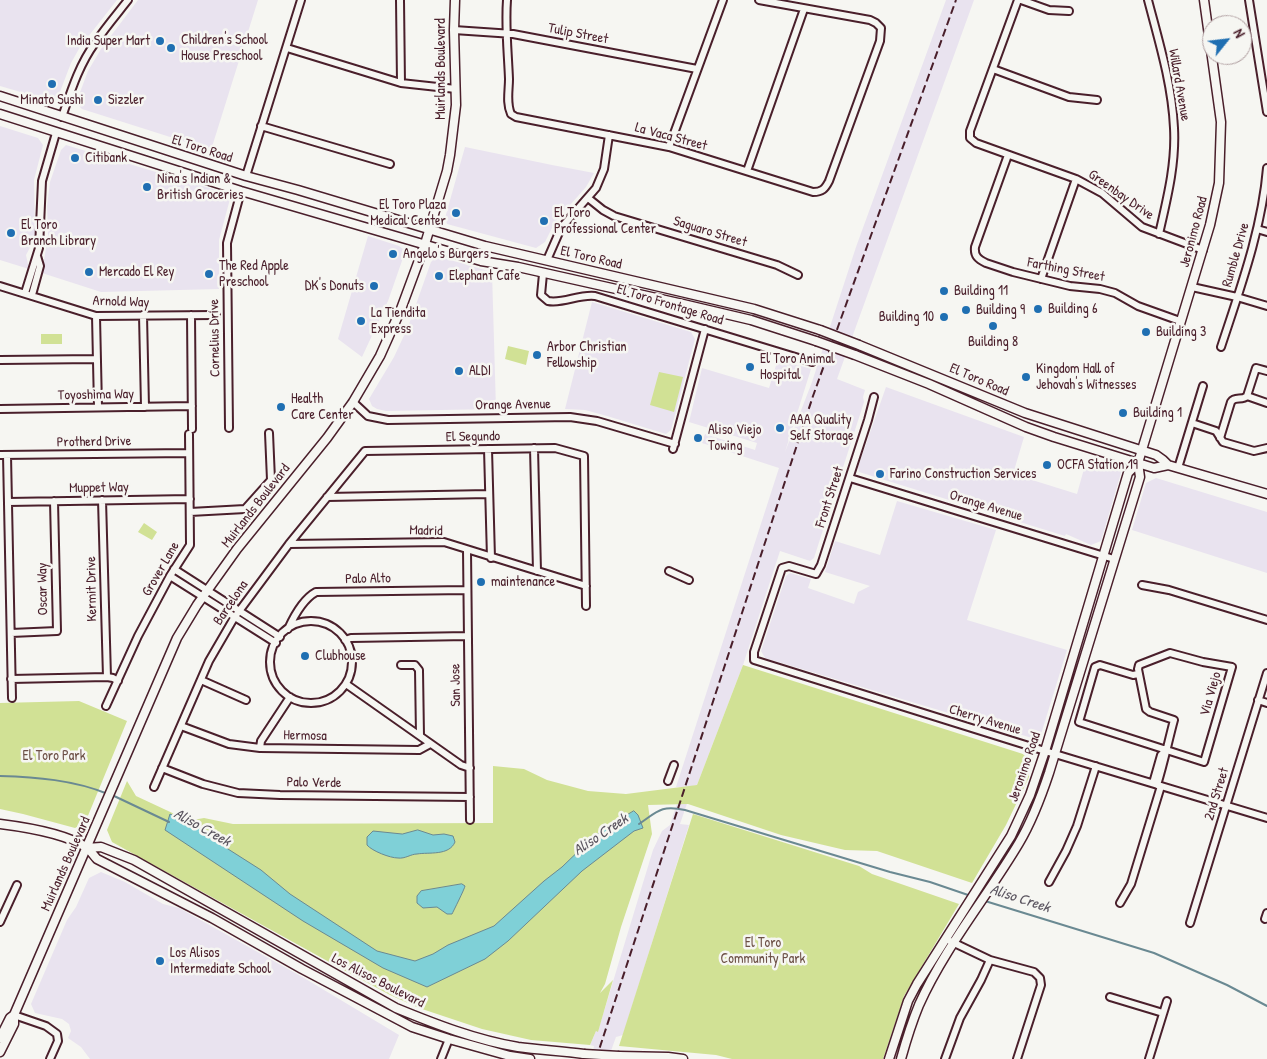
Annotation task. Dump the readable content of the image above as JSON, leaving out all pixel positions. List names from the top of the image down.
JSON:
{
  "streets": {
    "main road": [
      "Muirlands Boulevard",
      "El Toro Road",
      "Jeronimo Road",
      "Los Alisos Boulevard"
    ],
    "street": [
      "Tulip Street",
      "Willard Avenue",
      "La Vaca Street",
      "Greenbay Drive",
      "Saguaro Street",
      "Rumble Drive",
      "Farthing Street",
      "Arnold Way",
      "El Toro Frontage Road",
      "Cornelius Drive",
      "Toyoshima Way",
      "Orange Avenue",
      "El Segundo",
      "Protherd Drive",
      "Muppet Way",
      "Front Street",
      "Madrid",
      "Grover Lane",
      "Palo Alto",
      "Oscar Way",
      "Kermit Drive",
      "Barcelona",
      "San Jose",
      "Via Viejo",
      "Cherry Avenue",
      "Hermosa",
      "Palo Verde",
      "2nd Street"
    ]
  },
  "crossings": [
    ["Tulip Street", "Muirlands Boulevard"],
    ["Tulip Street", "La Vaca Street"],
    ["Muirlands Boulevard", "El Toro Road"],
    ["Muirlands Boulevard", "Orange Avenue"],
    ["Muirlands Boulevard", "Los Alisos Boulevard"],
    ["Willard Avenue", "Greenbay Drive"],
    ["El Toro Road", "Jeronimo Road"],
    ["El Toro Road", "El Toro Frontage Road"],
    ["El Toro Road", "Cornelius Drive"],
    ["Greenbay Drive", "Jeronimo Road"],
    ["Greenbay Drive", "Farthing Street"],
    ["Jeronimo Road", "Farthing Street"],
    ["Jeronimo Road", "Orange Avenue"],
    ["Jeronimo Road", "Cherry Avenue"],
    ["Arnold Way", "Grover Lane"],
    ["El Toro Frontage Road", "Orange Avenue"],
    ["Toyoshima Way", "Grover Lane"],
    ["Orange Avenue", "Front Street"],
    ["El Segundo", "Madrid"],
    ["El Segundo", "Barcelona"],
    ["Protherd Drive", "Grover Lane"],
    ["Muppet Way", "Grover Lane"],
    ["Muppet Way", "Oscar Way"],
    ["Muppet Way", "Kermit Drive"],
    ["Front Street", "Cherry Avenue"],
    ["Madrid", "Barcelona"],
    ["Madrid", "San Jose"],
    ["Palo Alto", "San Jose"],
    ["Barcelona", "Hermosa"],
    ["Barcelona", "Palo Verde"],
    ["San Jose", "Palo Verde"],
    ["Cherry Avenue", "2nd Street"]
  ],
  "water": ["Aliso Creek"],
  "parks": ["El Toro Park", "El Toro Community Park"],
  "places": [
    "India Super Mart",
    "Children's School House Preschool",
    "Minato Sushi",
    "Sizzler",
    "Citibank",
    "Nina's Indian & British Groceries",
    "El Toro Plaza Medical Center",
    "El Toro Professional Center",
    "El Toro Branch Library",
    "Angelo's Burgers",
    "Mercado El Rey",
    "The Red Apple Preschool",
    "Elephant Cafe",
    "DK's Donuts",
    "Building 11",
    "Building 6",
    "Building 9",
    "Building 10",
    "La Tiendita Express",
    "Building 8",
    "Building 3",
    "Arbor Christian Fellowship",
    "El Toro Animal Hospital",
    "ALDI",
    "Kingdom Hall of Jehovah's Witnesses",
    "Health Care Center",
    "Building 1",
    "AAA Quality Self Storage",
    "Aliso Viejo Towing",
    "OCFA Station 19",
    "Farino Construction Services",
    "maintenance",
    "Clubhouse",
    "Los Alisos Intermediate School"
  ],
  "north": "top right"
}
